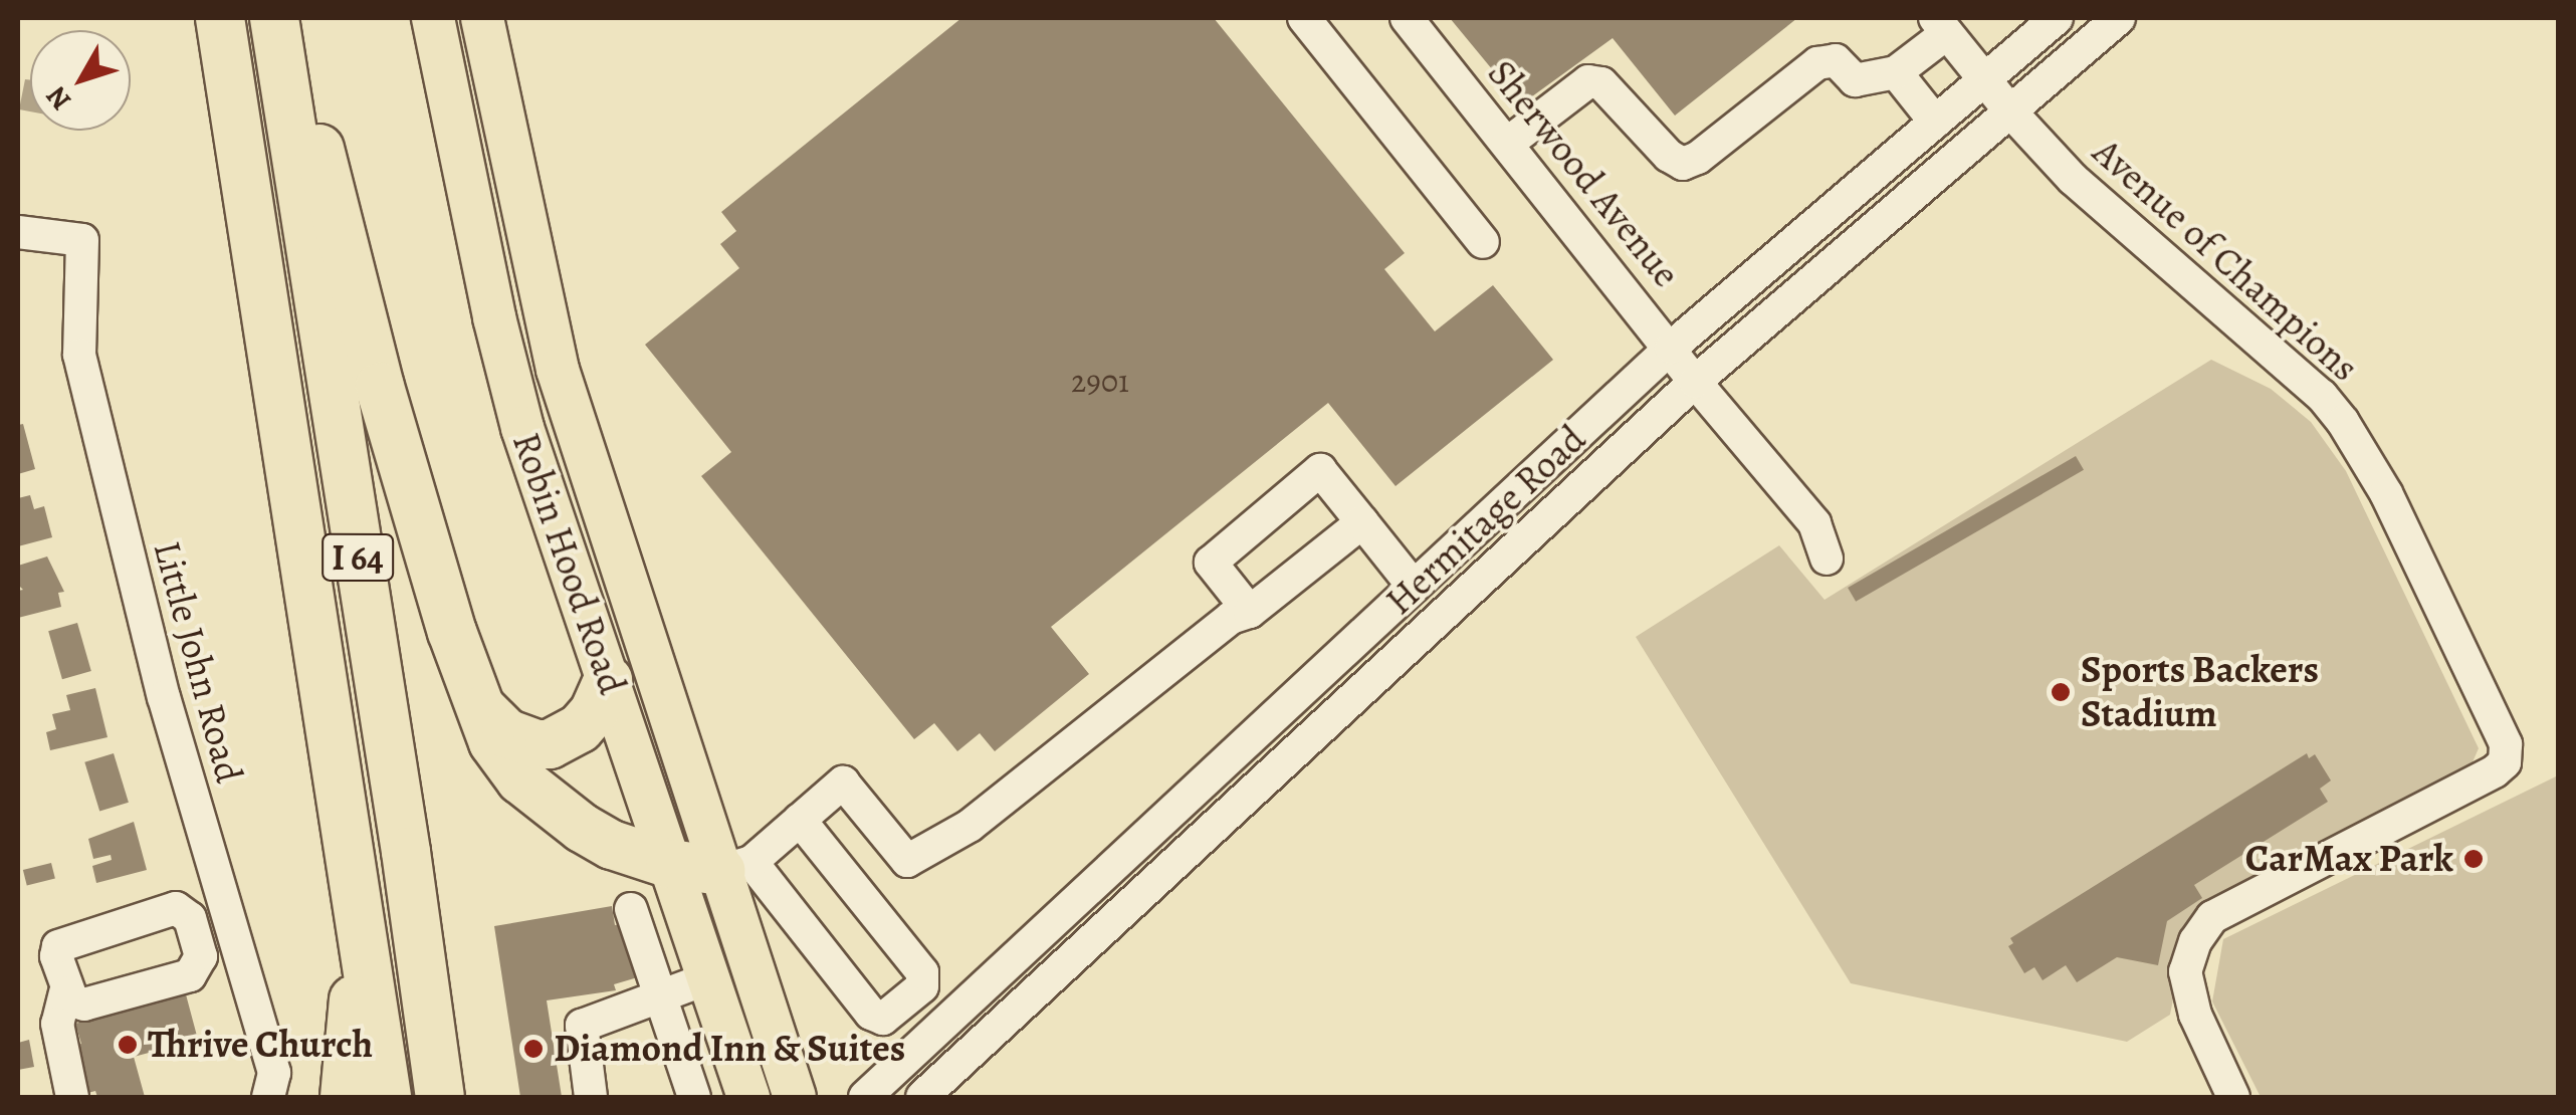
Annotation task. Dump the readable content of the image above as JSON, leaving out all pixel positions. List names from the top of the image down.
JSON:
{
  "streets": {
    "highway": ["I 64"],
    "main road": ["Robin Hood Road"],
    "street": [
      "Sherwood Avenue",
      "Avenue of Champions",
      "Hermitage Road",
      "Little John Road"
    ]
  },
  "crossings": [
    ["Sherwood Avenue", "Hermitage Road"],
    ["Avenue of Champions", "Hermitage Road"]
  ],
  "places": [
    "Sports Backers Stadium",
    "CarMax Park",
    "Thrive Church",
    "Diamond Inn & Suites"
  ],
  "house_numbers": ["2901"],
  "north": "bottom left"
}
